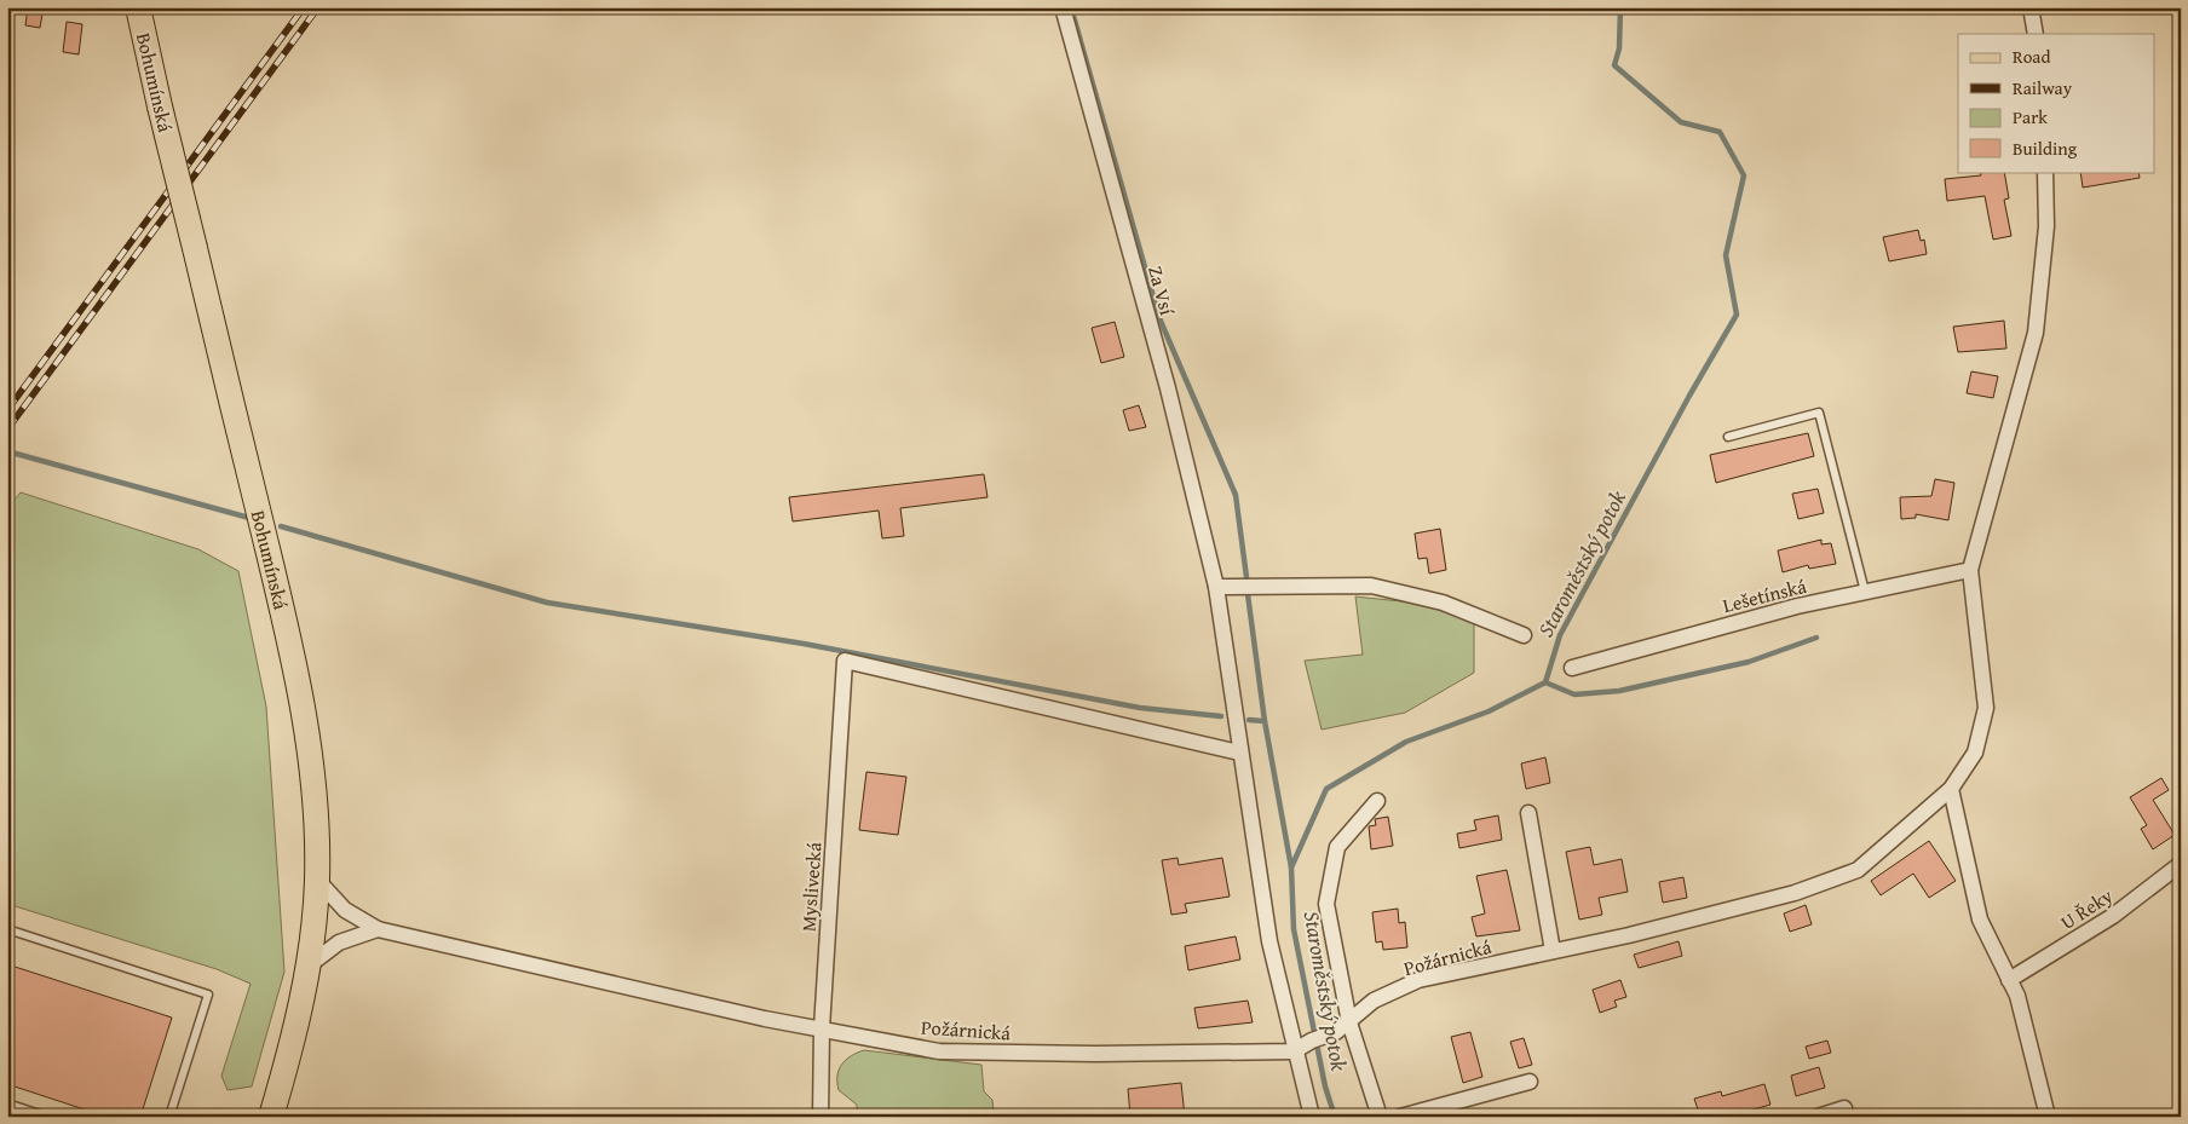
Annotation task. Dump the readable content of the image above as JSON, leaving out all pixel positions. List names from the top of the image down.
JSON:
{
  "streets": {
    "main road": ["Bohumínská"],
    "street": [
      "Za Vsí",
      "Lešetínská",
      "Myslivecká",
      "U Řeky",
      "Požárnická"
    ]
  },
  "crossings": [
    ["Za Vsí", "Myslivecká"],
    ["Za Vsí", "Požárnická"],
    ["Myslivecká", "Požárnická"]
  ],
  "water": ["Staroměstský potok"],
  "legend": [
    "Road",
    "Railway",
    "Park",
    "Building"
  ]
}
